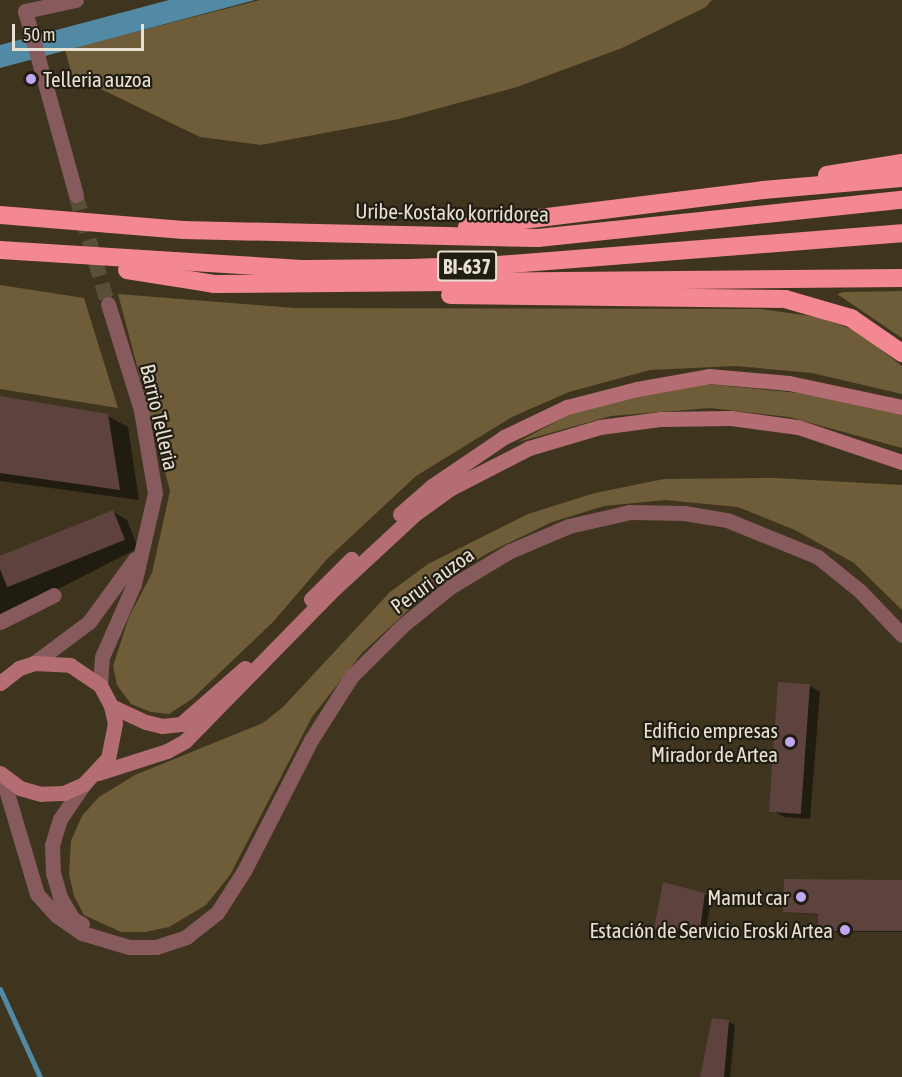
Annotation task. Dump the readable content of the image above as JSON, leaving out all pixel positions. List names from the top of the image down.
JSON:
{
  "streets": {
    "highway": ["Uribe-Kostako korridorea", "BI-637"],
    "street": ["Barrio Telleria", "Peruri auzoa"]
  },
  "places": [
    "Telleria auzoa",
    "Edificio empresas Mirador de Artea",
    "Mamut car",
    "Estación de Servicio Eroski Artea"
  ],
  "scale_bar": "50 m"
}
